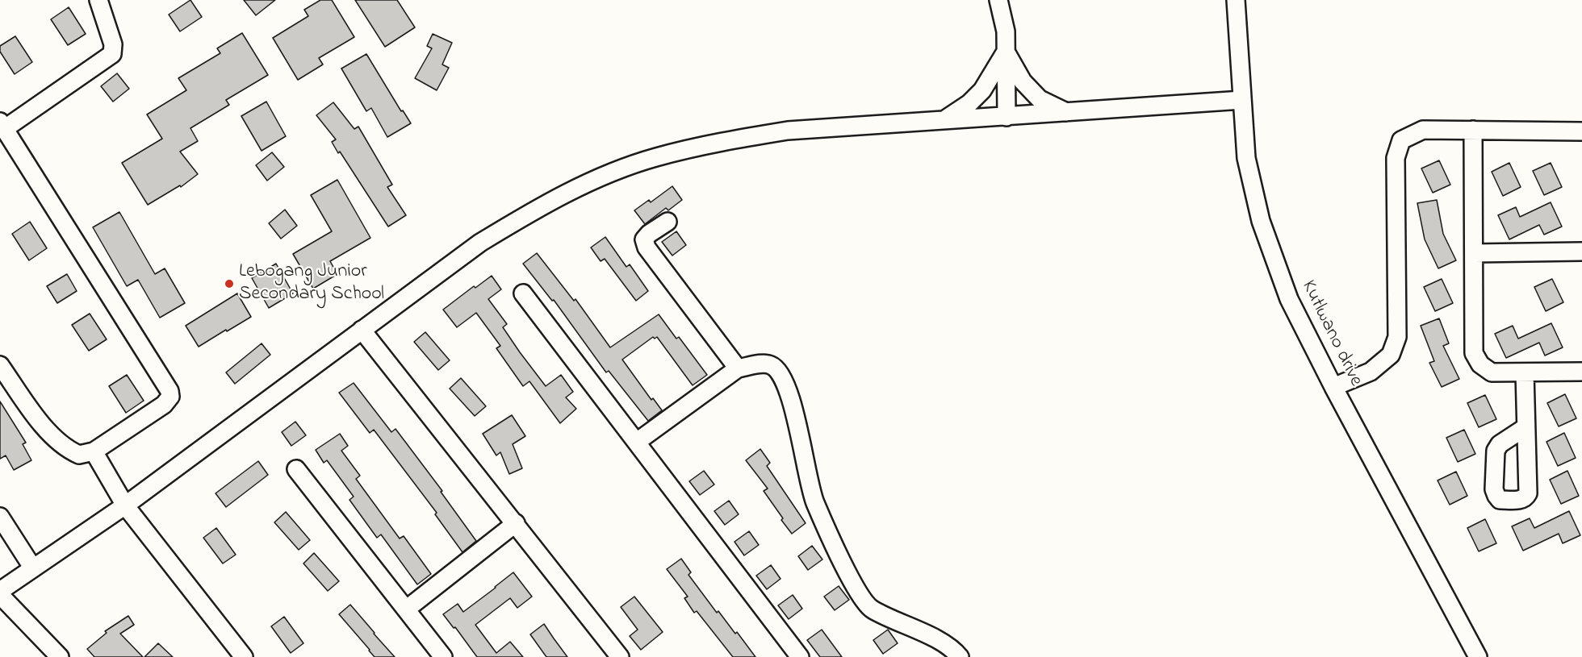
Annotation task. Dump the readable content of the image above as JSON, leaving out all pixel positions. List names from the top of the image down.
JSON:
{
  "streets": {
    "street": ["Kutlwano drive"]
  },
  "places": ["Lebogang Junior Secondary School"]
}
